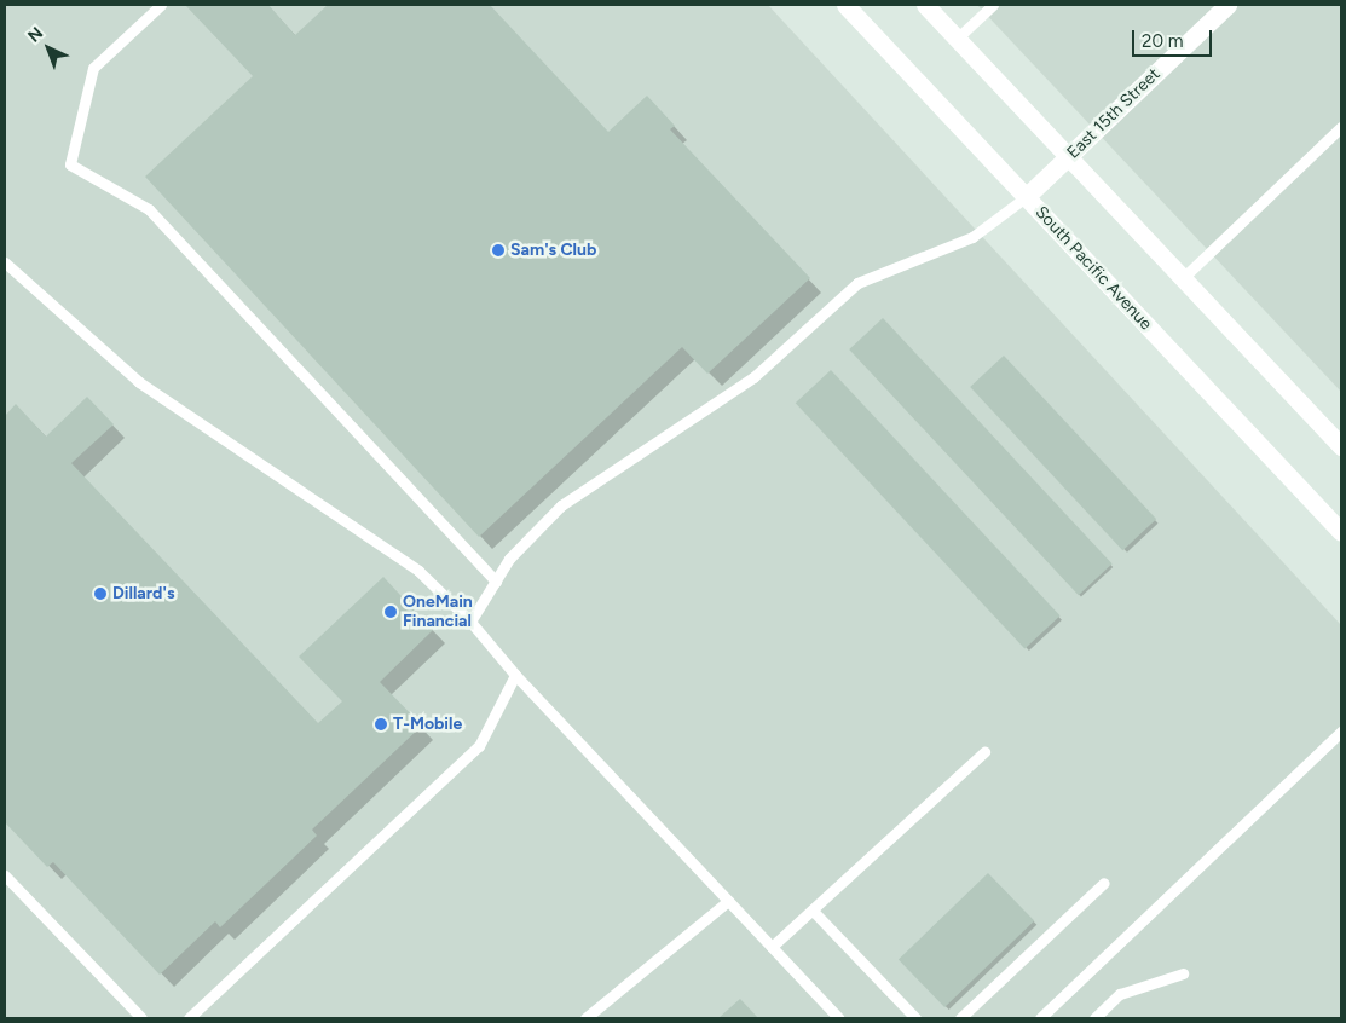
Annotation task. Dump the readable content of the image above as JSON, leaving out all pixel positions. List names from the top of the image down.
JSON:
{
  "streets": {
    "street": ["East 15th Street", "South Pacific Avenue"]
  },
  "crossings": [
    ["East 15th Street", "South Pacific Avenue"]
  ],
  "places": [
    "Sam's Club",
    "Dillard's",
    "OneMain Financial",
    "T-Mobile"
  ],
  "scale_bar": "20 m",
  "north": "top left"
}
